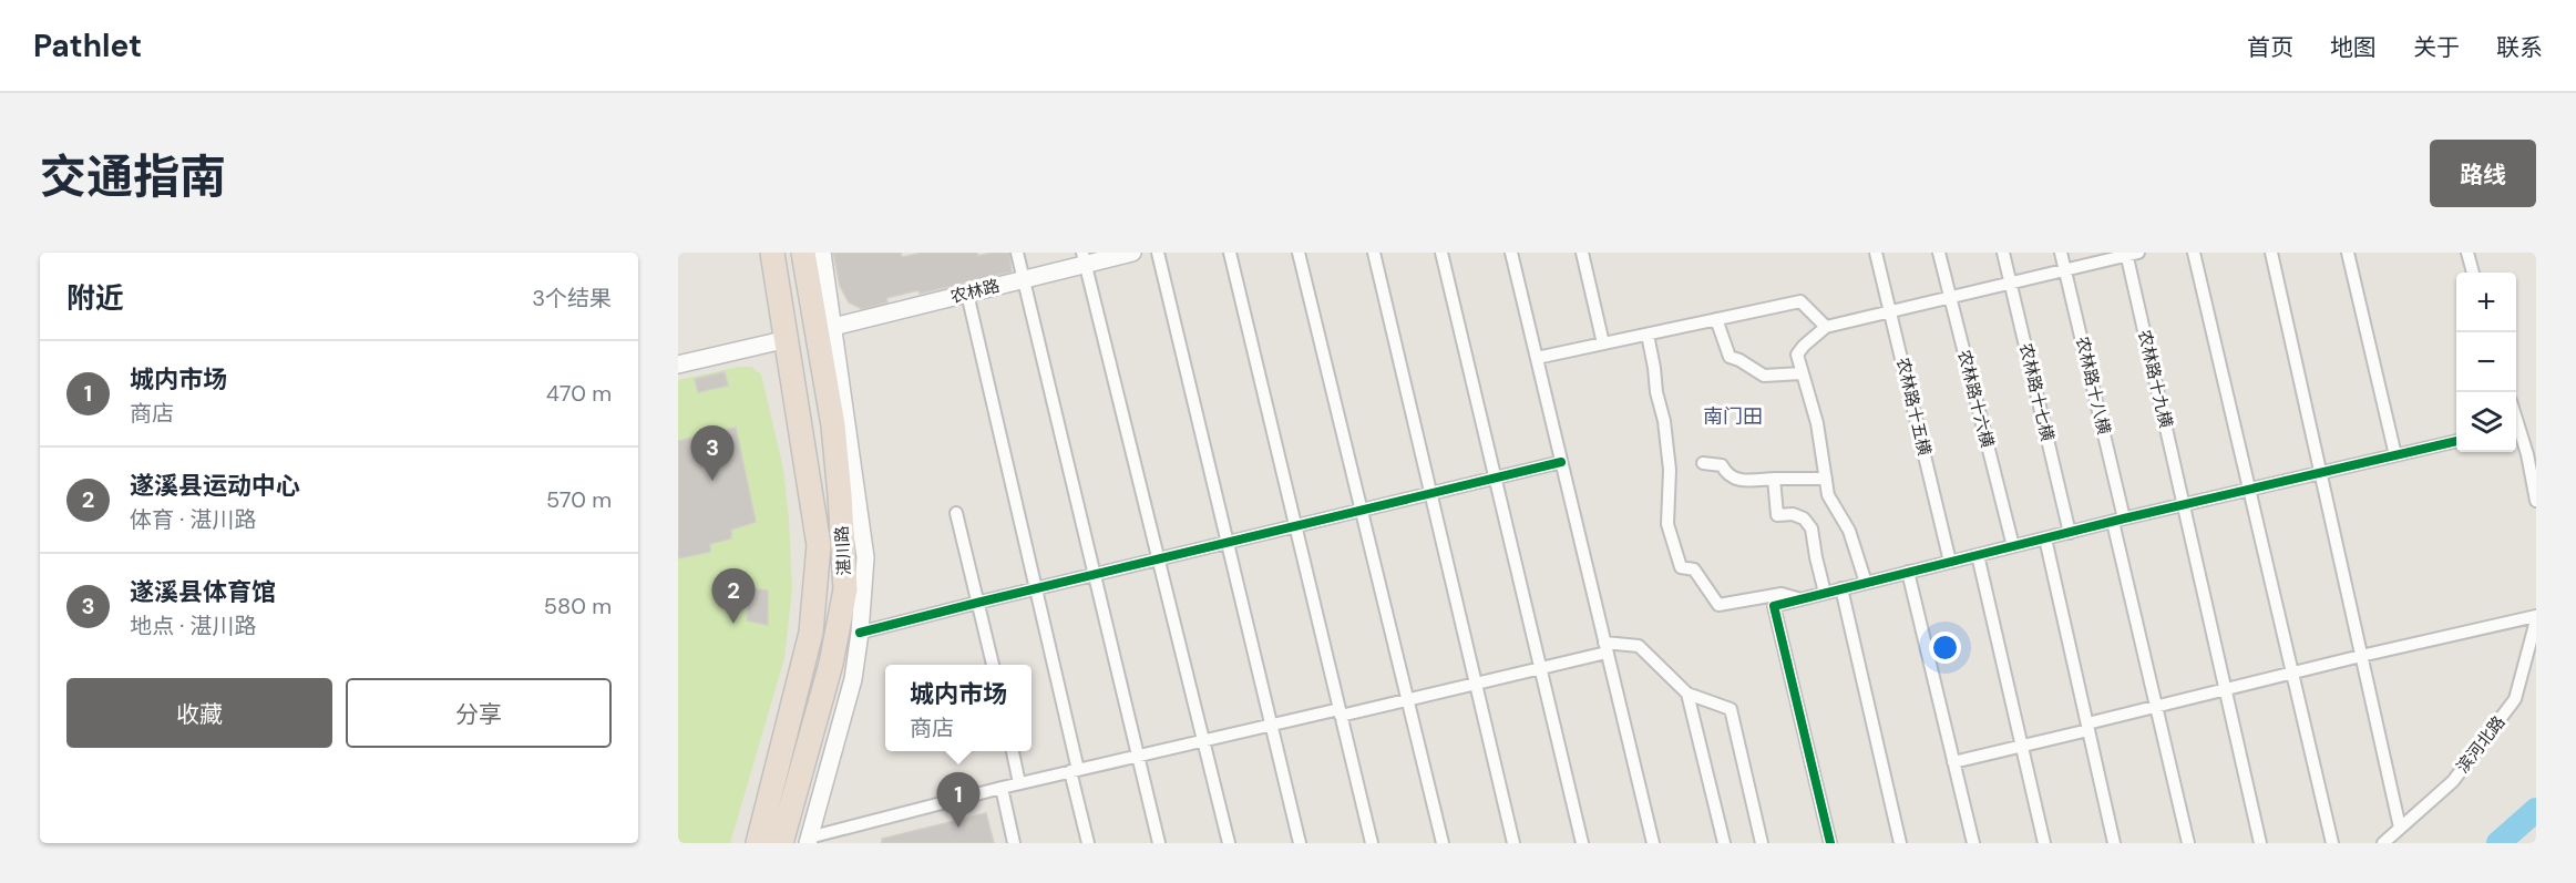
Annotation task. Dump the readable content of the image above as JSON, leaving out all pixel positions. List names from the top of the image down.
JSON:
{
  "streets": {
    "highway": ["湛川路"],
    "main road": ["农林路"],
    "street": [
      "农林路十九横",
      "农林路十八横",
      "农林路十七横",
      "农林路十六横",
      "农林路十五横",
      "滨河北路"
    ]
  },
  "crossings": [
    ["农林路", "湛川路"]
  ],
  "districts": ["南门田"],
  "page": {
    "header": "Pathlet",
    "nav": [
      "首页",
      "地图",
      "关于",
      "联系"
    ],
    "title": "交通指南",
    "buttons": [
      "路线",
      ["收藏", "分享"]
    ],
    "heading": ["附近", "3个结果"],
    "map_buttons": ["+", "−"],
    "list": [
      {
        "mark": "1",
        "name": "城内市场",
        "note": "商店",
        "value": "470 m"
      },
      {
        "mark": "2",
        "name": "遂溪县运动中心",
        "note": "体育 · 湛川路",
        "value": "570 m"
      },
      {
        "mark": "3",
        "name": "遂溪县体育馆",
        "note": "地点 · 湛川路",
        "value": "580 m"
      }
    ],
    "pins": ["3", "2", "1"],
    "popup": ["城内市场", "商店"]
  }
}
